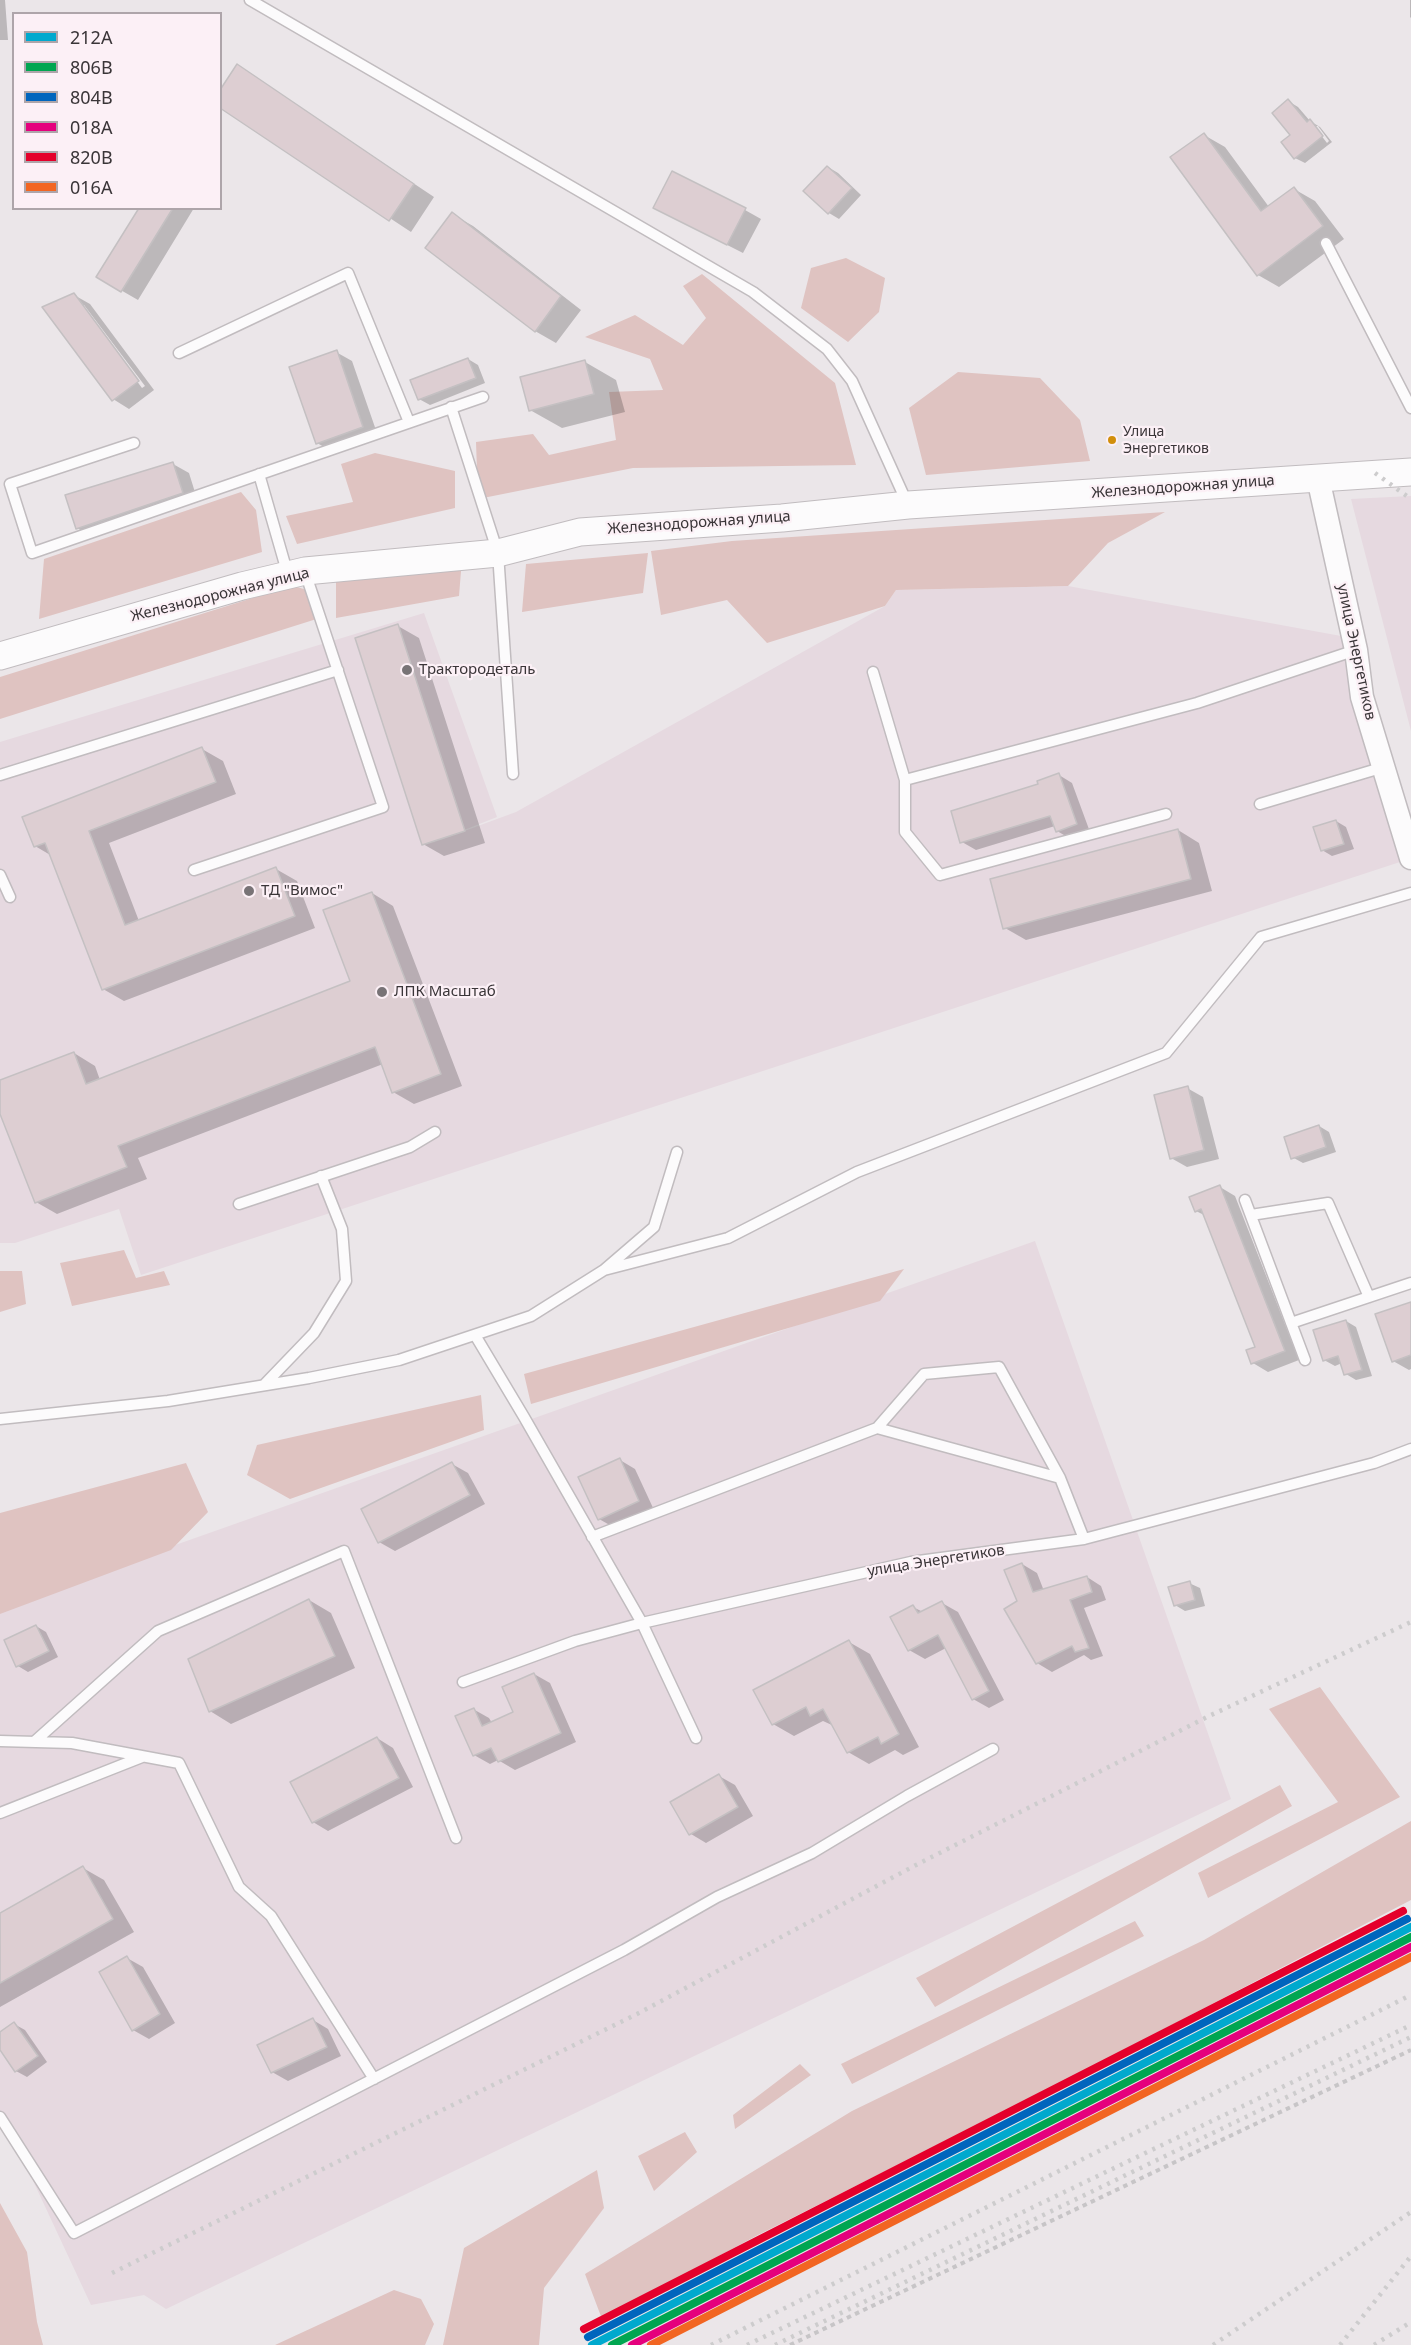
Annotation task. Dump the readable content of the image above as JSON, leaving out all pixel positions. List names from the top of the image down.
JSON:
{
  "streets": {
    "street": ["Железнодорожная улица", "улица Энергетиков"]
  },
  "crossings": [
    ["Железнодорожная улица", "улица Энергетиков"]
  ],
  "places": [
    "Улица Энергетиков",
    "Трактородеталь",
    "ТД \"Вимос\"",
    "ЛПК Масштаб"
  ],
  "lines": [
    "transit line 820В",
    "transit line 804В",
    "transit line 212А",
    "transit line 806В",
    "transit line 018А",
    "transit line 016А"
  ],
  "legend": [
    "212А",
    "806В",
    "804В",
    "018А",
    "820В",
    "016А"
  ]
}
